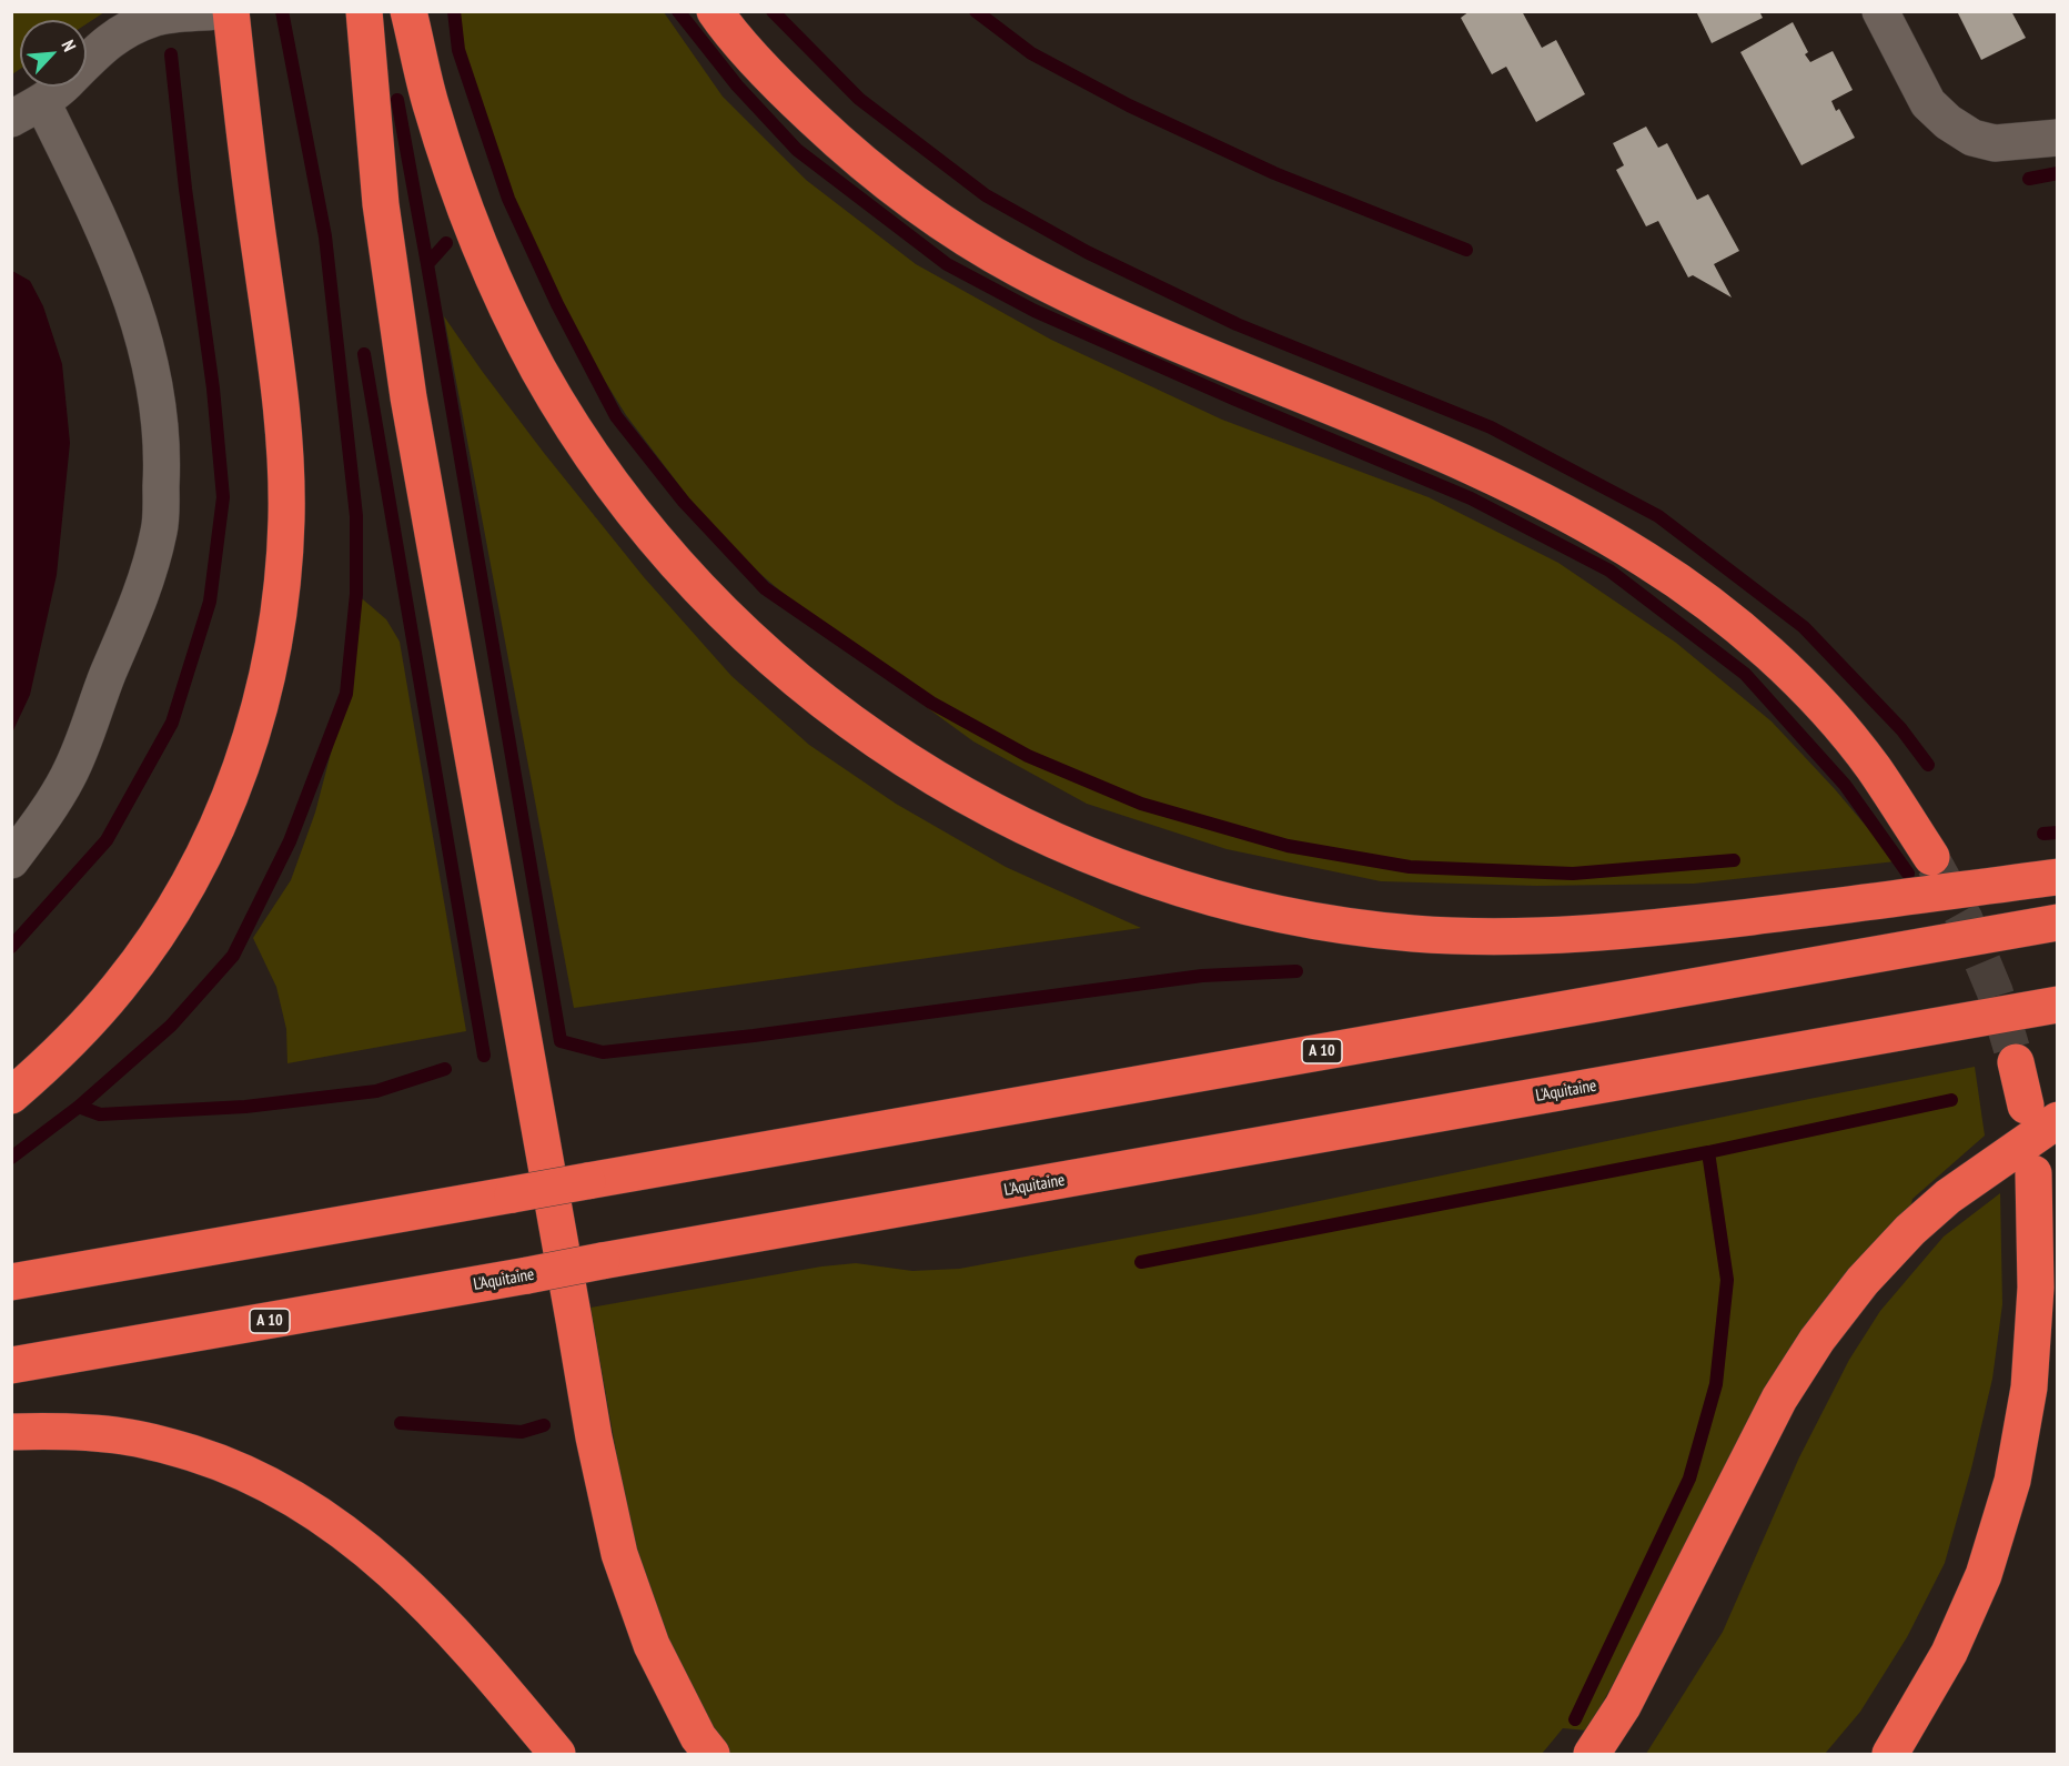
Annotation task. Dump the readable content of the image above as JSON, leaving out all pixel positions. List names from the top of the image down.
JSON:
{
  "streets": {
    "highway": ["A 10", "L'Aquitaine"]
  },
  "north": "top right"
}
